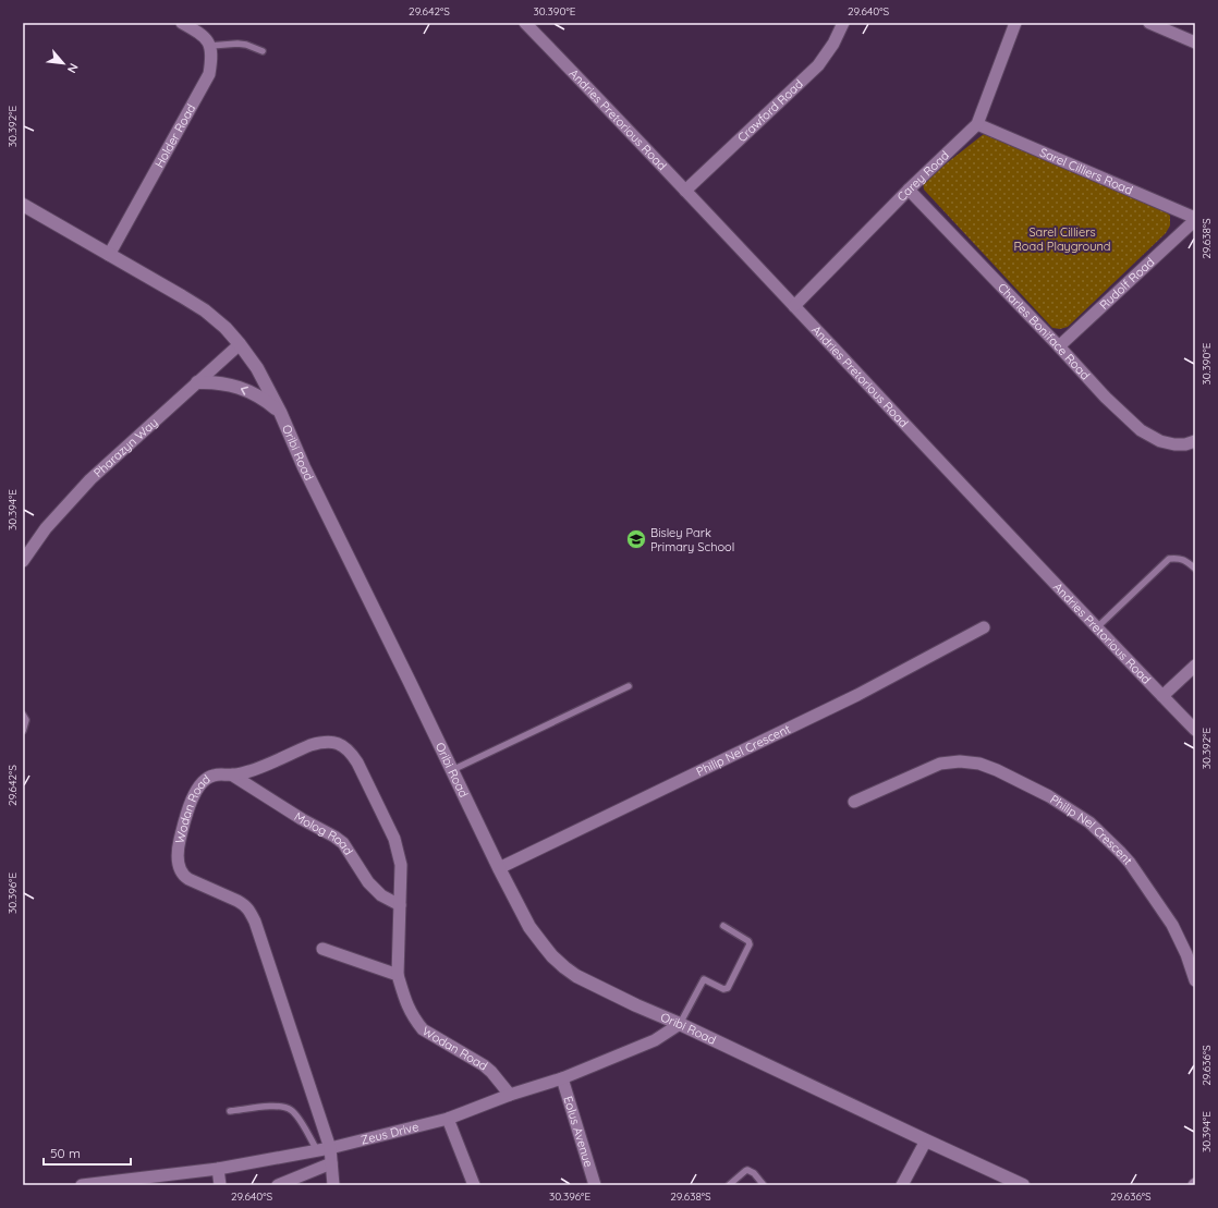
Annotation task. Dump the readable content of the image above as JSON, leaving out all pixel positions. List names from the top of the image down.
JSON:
{
  "streets": {
    "street": [
      "Crawford Road",
      "Andries Pretorious Road",
      "Holder Road",
      "Sarel Cilliers Road",
      "Carey Road",
      "Rudolf Road",
      "Charles Boniface Road",
      "Pharazyn Way",
      "Oribi Road",
      "Philip Nel Crescent",
      "Wodan Road",
      "Molog Road",
      "Eolus Avenue",
      "Zeus Drive"
    ]
  },
  "crossings": [
    ["Crawford Road", "Andries Pretorious Road"],
    ["Andries Pretorious Road", "Carey Road"],
    ["Holder Road", "Oribi Road"],
    ["Sarel Cilliers Road", "Carey Road"],
    ["Sarel Cilliers Road", "Rudolf Road"],
    ["Carey Road", "Charles Boniface Road"],
    ["Rudolf Road", "Charles Boniface Road"],
    ["Pharazyn Way", "Oribi Road"],
    ["Oribi Road", "Philip Nel Crescent"],
    ["Oribi Road", "Zeus Drive"],
    ["Wodan Road", "Molog Road"],
    ["Wodan Road", "Zeus Drive"],
    ["Eolus Avenue", "Zeus Drive"]
  ],
  "parks": ["Sarel Cilliers Road Playground"],
  "places": {
    "school or university": ["Bisley Park Primary School"]
  },
  "scale_bar": "50 m",
  "north": "bottom right",
  "coordinates": [
    "29.642°S",
    "30.390°E",
    "29.640°S",
    "30.392°E",
    "29.638°S",
    "30.394°E",
    "30.396°E",
    "29.636°S"
  ]
}
